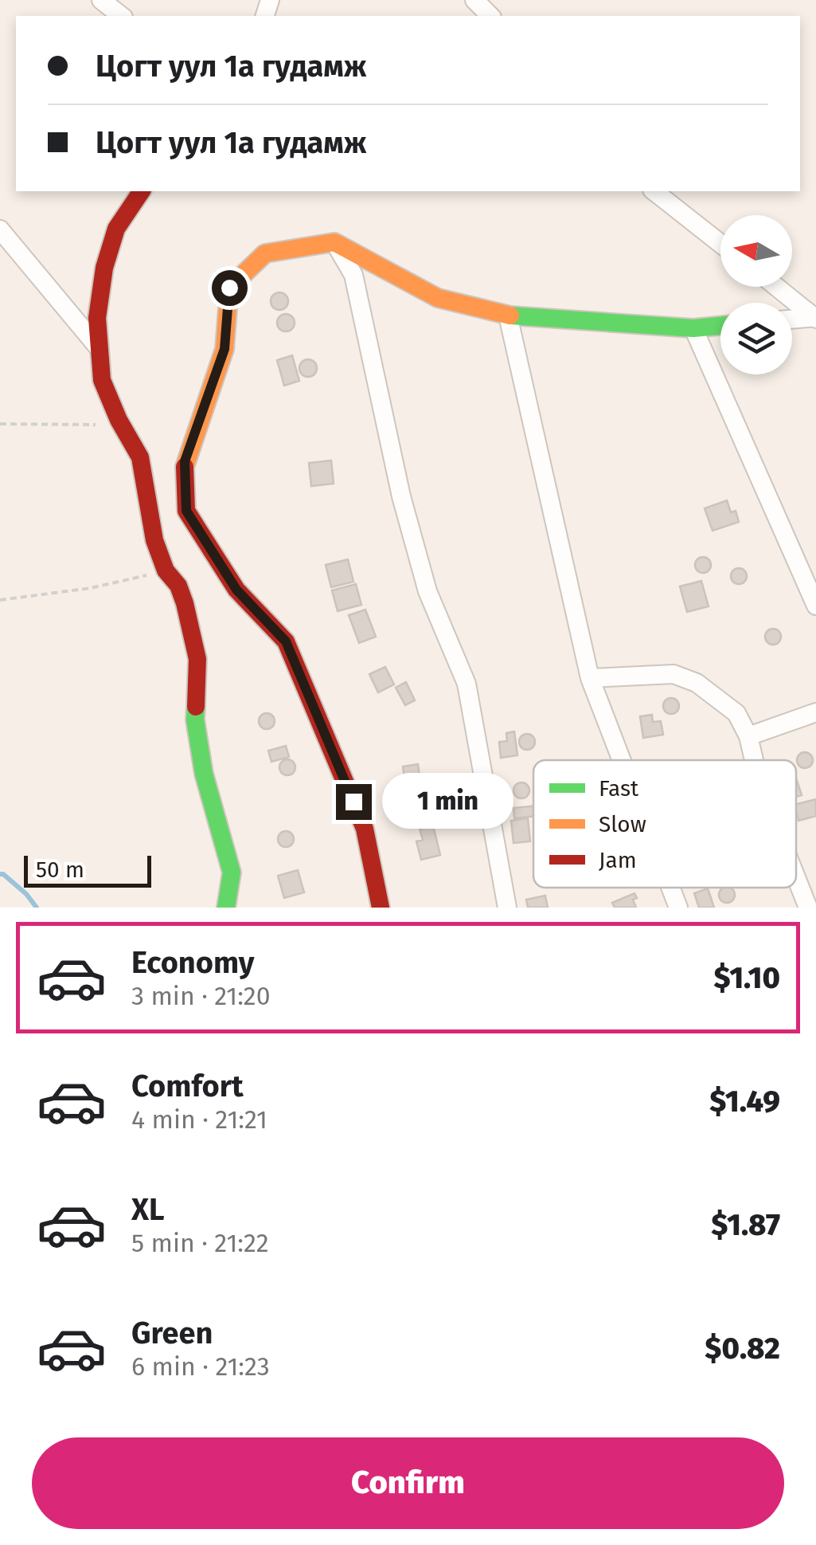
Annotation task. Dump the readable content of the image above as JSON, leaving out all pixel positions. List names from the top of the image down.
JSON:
{
  "legend": ["Fast", "Slow", "Jam"],
  "scale_bar": "50 m",
  "north": "left",
  "page": {
    "banner": ["Цогт уул 1а гудамж", "Цогт уул 1а гудамж"],
    "bubble": "1 min",
    "scale": "50 m",
    "list": [
      {
        "name": "Economy",
        "note": "3 min · 21:20",
        "value": "$1.10"
      },
      {
        "name": "Comfort",
        "note": "4 min · 21:21",
        "value": "$1.49"
      },
      {
        "name": "XL",
        "note": "5 min · 21:22",
        "value": "$1.87"
      },
      {
        "name": "Green",
        "note": "6 min · 21:23",
        "value": "$0.82"
      }
    ],
    "buttons": "Confirm"
  }
}
